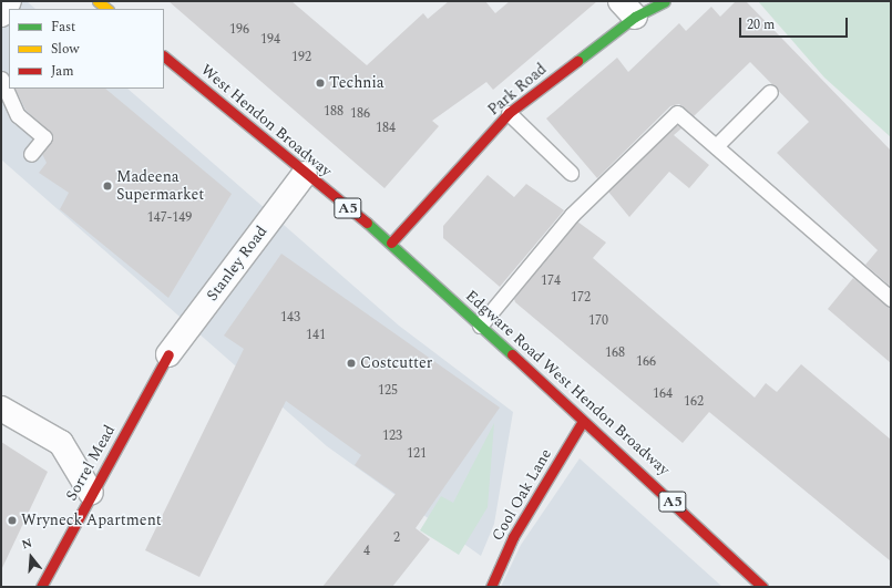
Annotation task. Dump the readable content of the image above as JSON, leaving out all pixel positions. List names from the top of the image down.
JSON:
{
  "streets": {
    "street": [
      "Park Road",
      "West Hendon Broadway",
      "A5",
      "Stanley Road",
      "Edgware Road West Hendon Broadway",
      "Sorrel Mead",
      "Cool Oak Lane"
    ]
  },
  "crossings": [
    ["Park Road", "West Hendon Broadway"],
    ["Park Road", "Edgware Road West Hendon Broadway"],
    ["West Hendon Broadway", "Stanley Road"],
    ["West Hendon Broadway", "Edgware Road West Hendon Broadway"],
    ["Stanley Road", "Sorrel Mead"],
    ["Edgware Road West Hendon Broadway", "Cool Oak Lane"]
  ],
  "places": [
    "Technia",
    "Madeena Supermarket",
    "Costcutter",
    "Wryneck Apartment"
  ],
  "house_numbers": [
    "196",
    "194",
    "192",
    "188",
    "186",
    "184",
    "147-149",
    "174",
    "172",
    "143",
    "170",
    "141",
    "168",
    "166",
    "125",
    "164",
    "162",
    "123",
    "121",
    "2",
    "4"
  ],
  "legend": ["Fast", "Slow", "Jam"],
  "scale_bar": "20 m",
  "north": "top"
}
